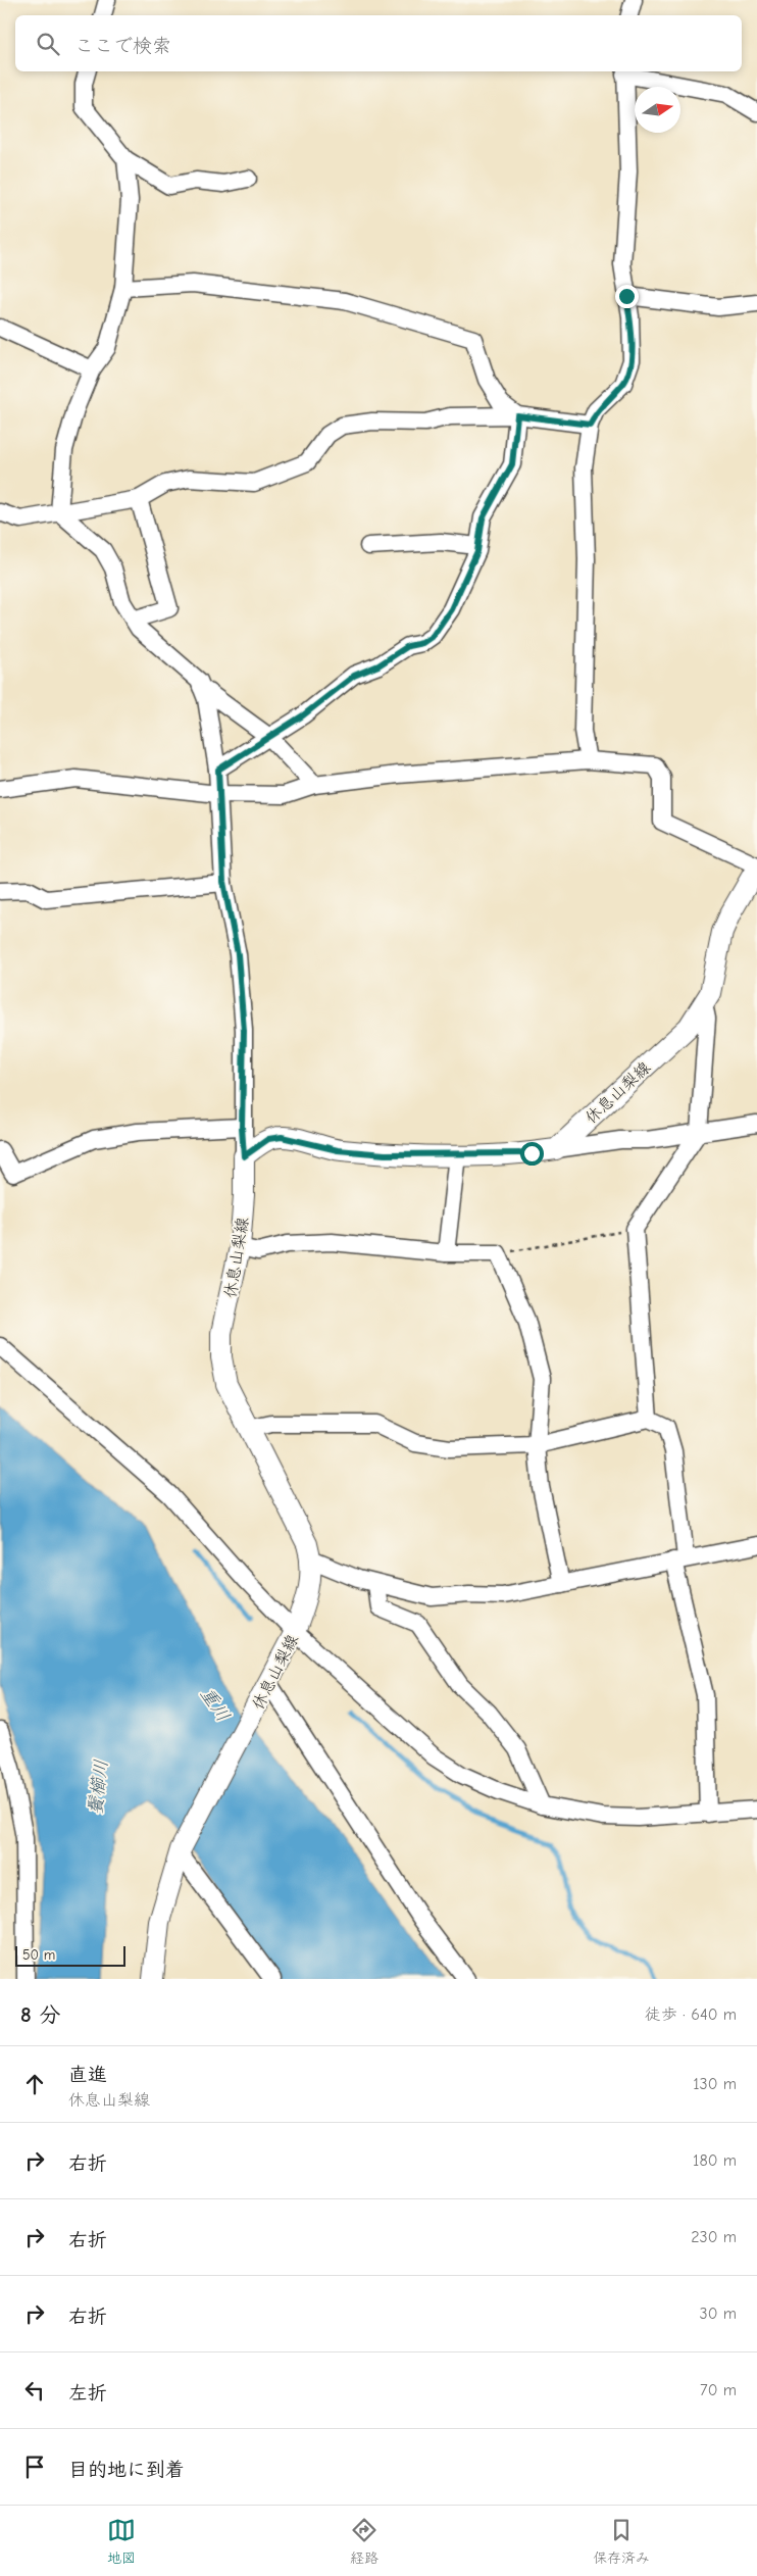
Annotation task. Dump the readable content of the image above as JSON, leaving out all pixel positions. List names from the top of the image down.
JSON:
{
  "streets": {
    "main road": ["休息山梨線"]
  },
  "water": ["重川", "鬢櫛川"],
  "scale_bar": "50 m",
  "north": "right",
  "page": {
    "search": "ここで検索",
    "scale": "50 m",
    "heading": ["8 分", "徒歩 · 640 m"],
    "list": [
      ["直進", "休息山梨線", "130 m"],
      ["右折", "180 m"],
      ["右折", "230 m"],
      ["右折", "30 m"],
      ["左折", "70 m"],
      "目的地に到着"
    ],
    "nav": ["地図", "経路", "保存済み"]
  }
}
